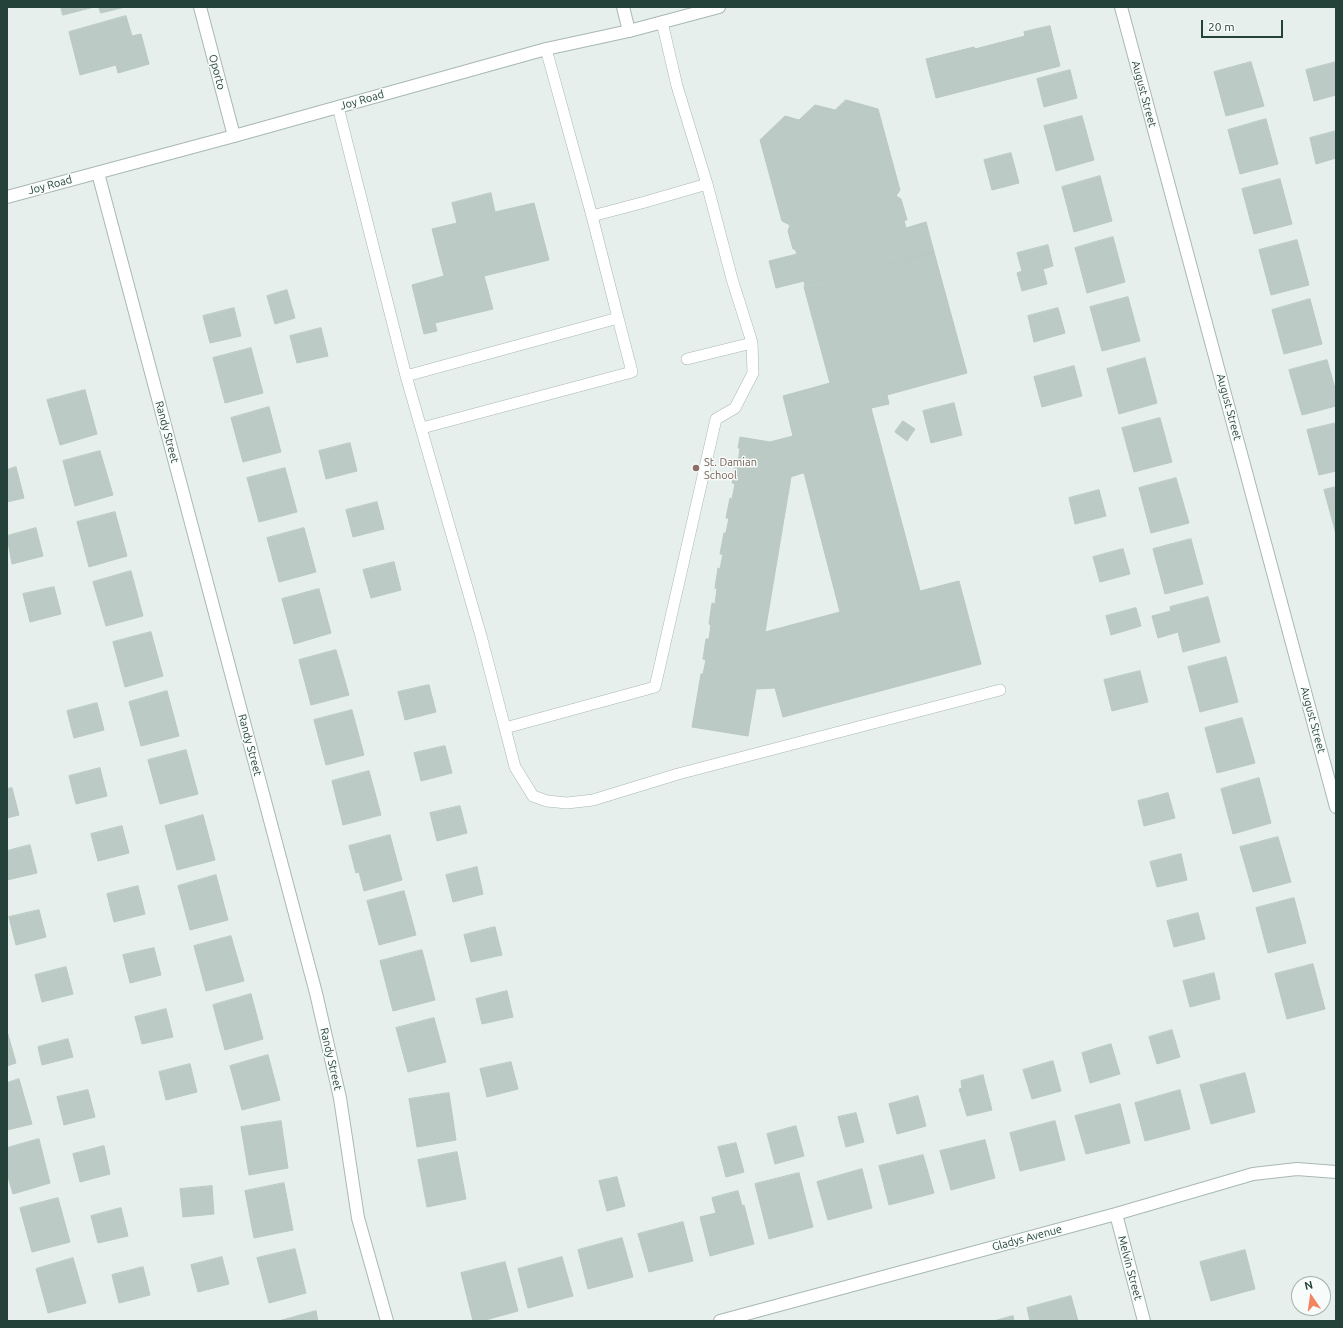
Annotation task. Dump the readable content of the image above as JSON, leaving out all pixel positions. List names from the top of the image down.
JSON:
{
  "streets": {
    "street": [
      "Oporto",
      "August Street",
      "Joy Road",
      "Randy Street",
      "Gladys Avenue",
      "Melvin Street"
    ]
  },
  "crossings": [
    ["Oporto", "Joy Road"],
    ["Joy Road", "Randy Street"],
    ["Gladys Avenue", "Melvin Street"]
  ],
  "places": ["St. Damian School"],
  "scale_bar": "20 m",
  "north": "top"
}
